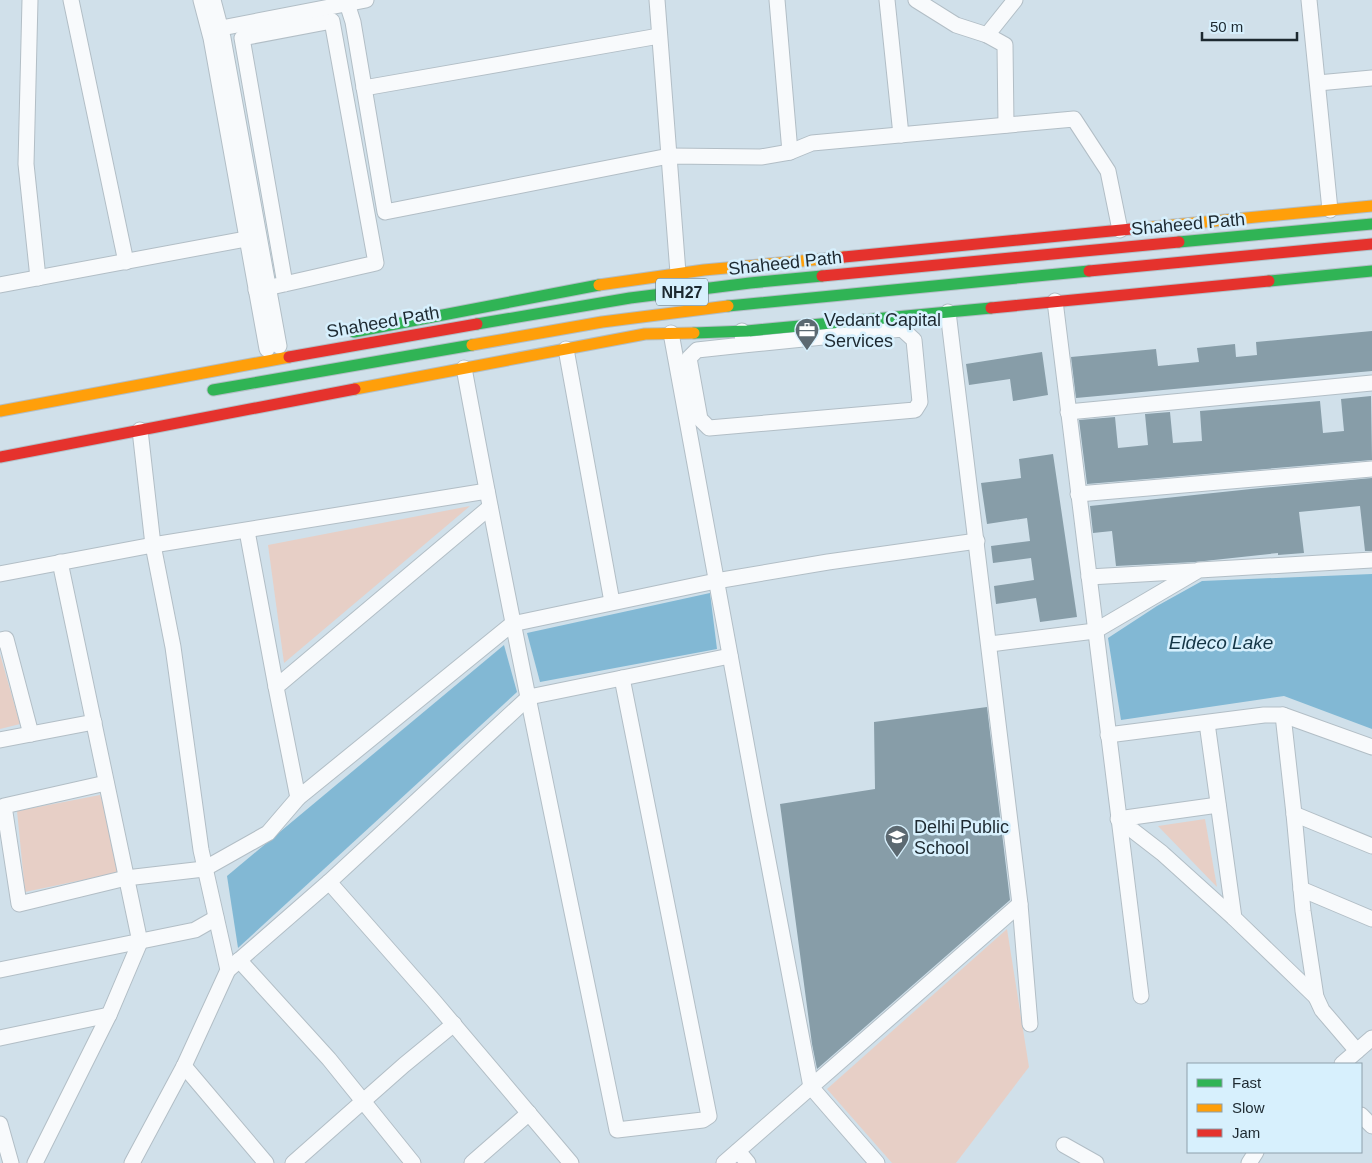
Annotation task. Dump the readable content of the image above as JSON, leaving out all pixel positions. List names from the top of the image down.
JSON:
{
  "streets": {
    "main road": ["Shaheed Path", "NH27"]
  },
  "water": ["Eldeco Lake"],
  "places": {
    "office": ["Vedant Capital Services"],
    "school or university": ["Delhi Public School"]
  },
  "legend": ["Fast", "Slow", "Jam"],
  "scale_bar": "50 m"
}
